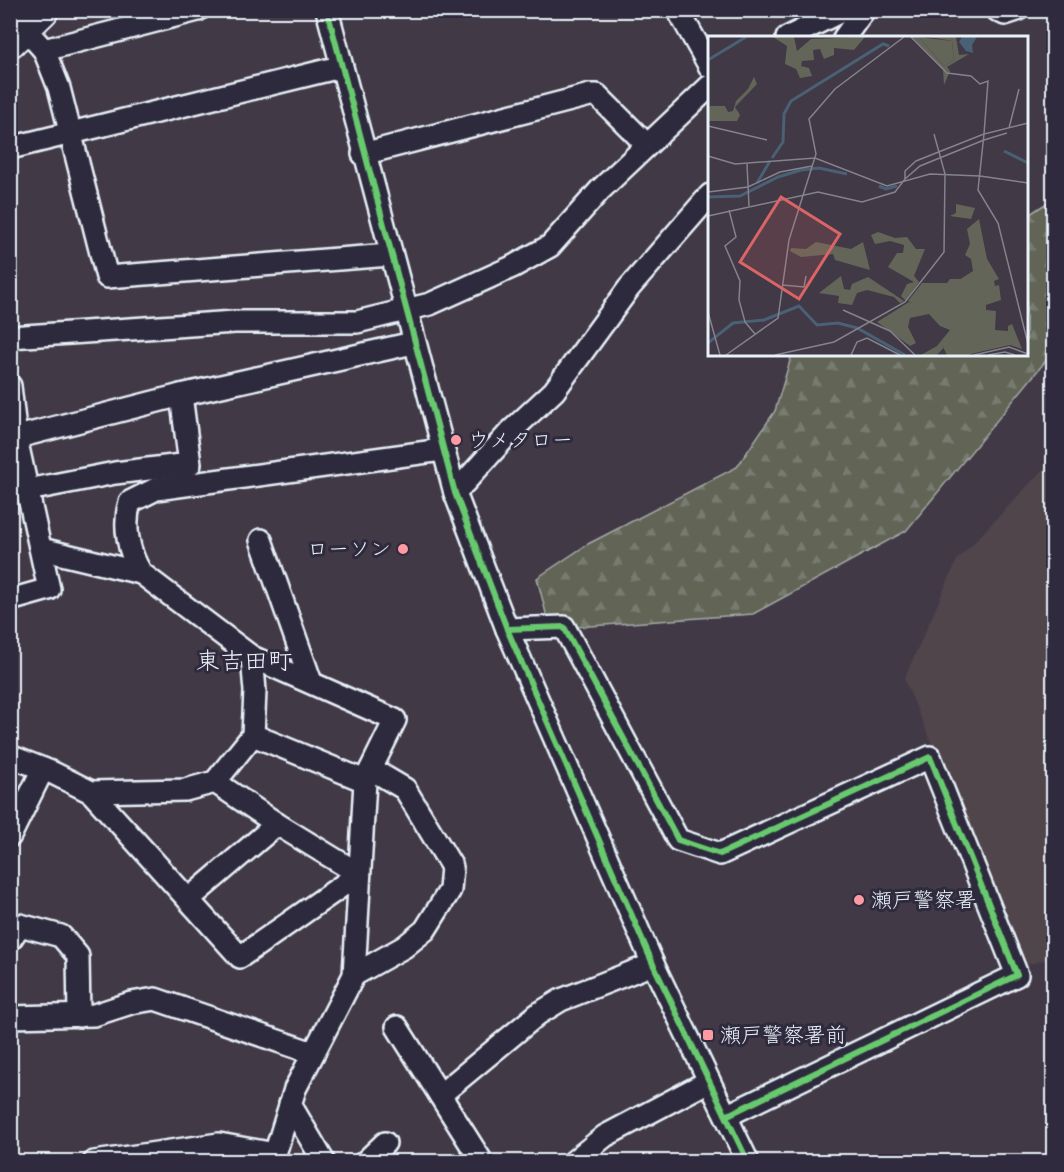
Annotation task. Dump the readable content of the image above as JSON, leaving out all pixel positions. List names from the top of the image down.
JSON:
{
  "districts": ["東吉田町"],
  "places": {
    "other": ["ウメタロー", "ローソン", "瀬戸警察署"],
    "transit": ["瀬戸警察署前"]
  }
}
